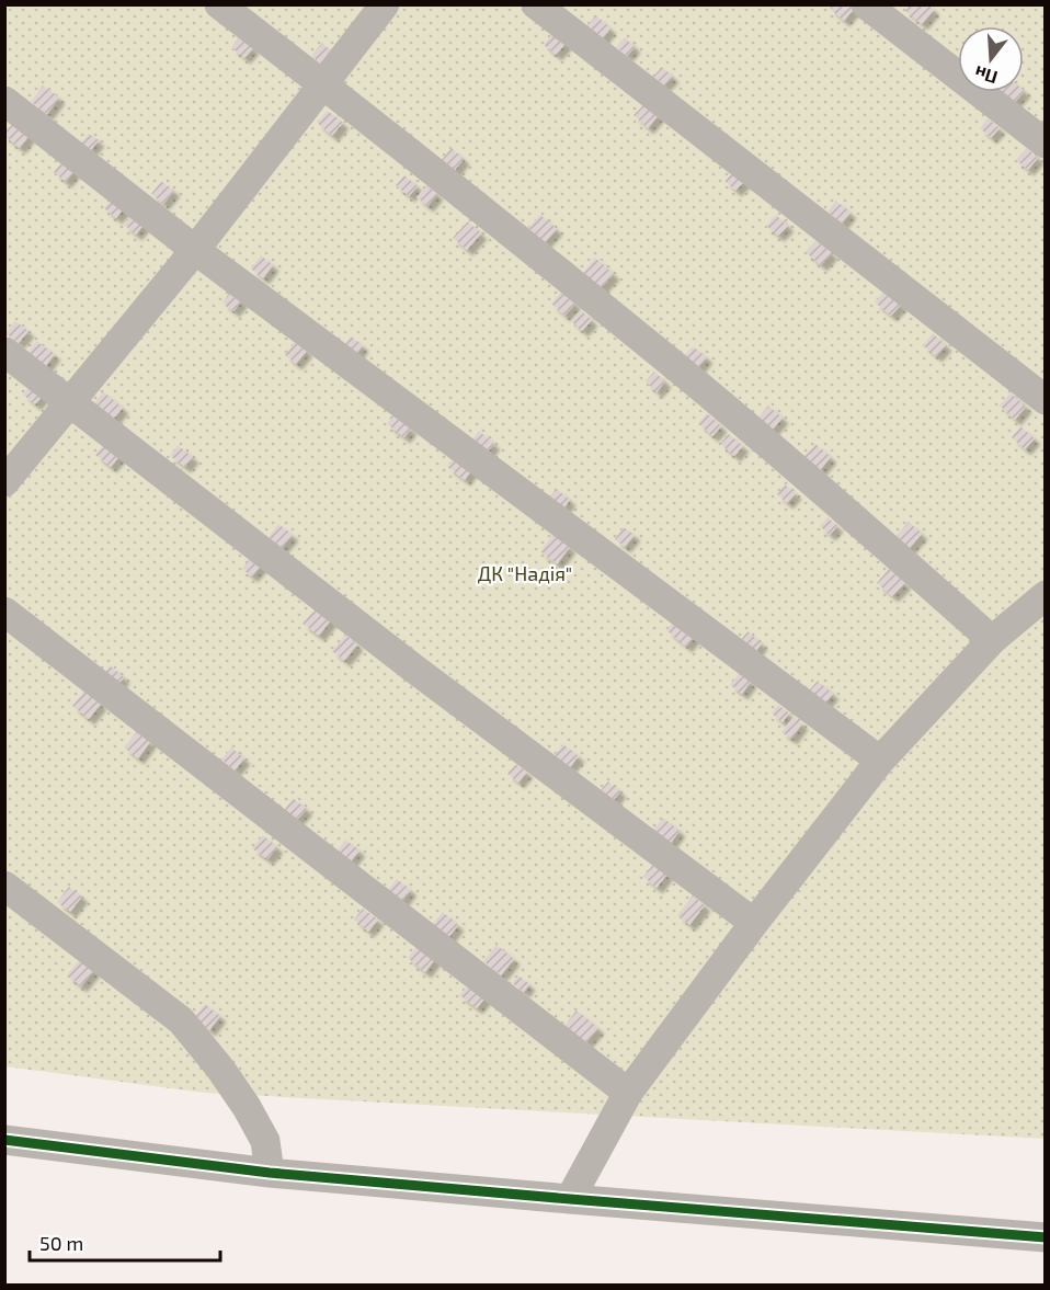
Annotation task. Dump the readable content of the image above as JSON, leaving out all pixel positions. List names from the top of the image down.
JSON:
{
  "parks": ["ДК \"Надія\""],
  "scale_bar": "50 m",
  "north": "bottom"
}
